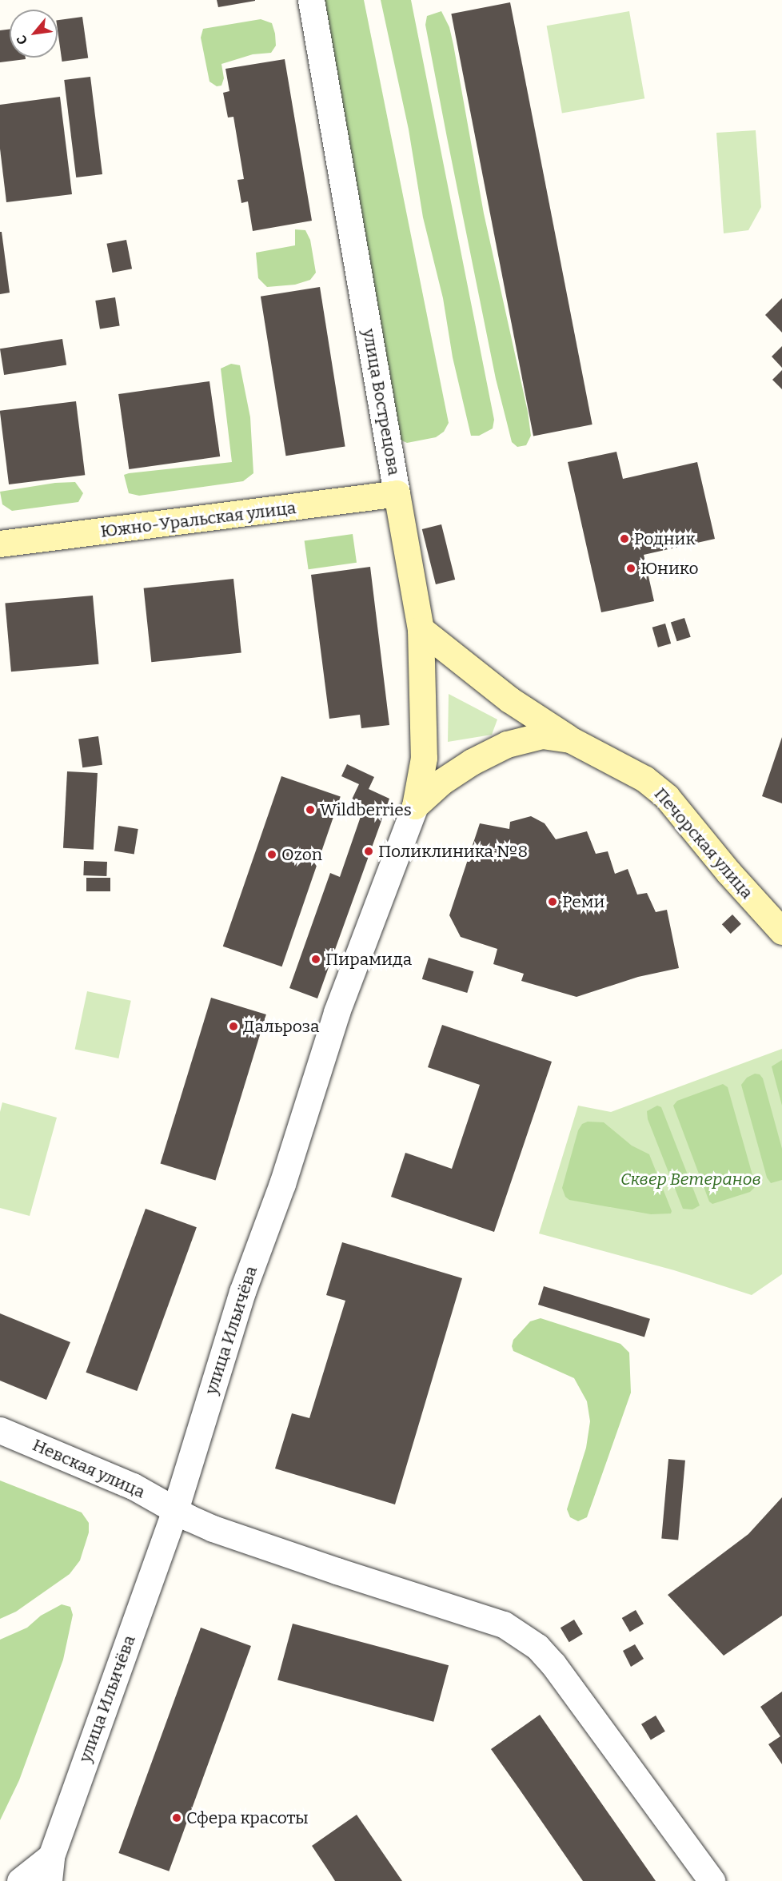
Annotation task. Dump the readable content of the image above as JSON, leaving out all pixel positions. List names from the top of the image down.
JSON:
{
  "streets": {
    "main road": ["улица Вострецова", "Южно-Уральская улица", "Печорская улица"],
    "street": ["улица Ильичёва", "Невская улица"]
  },
  "crossings": [
    ["улица Вострецова", "Южно-Уральская улица"],
    ["улица Вострецова", "Печорская улица"],
    ["улица Вострецова", "улица Ильичёва"],
    ["Печорская улица", "улица Ильичёва"],
    ["улица Ильичёва", "Невская улица"]
  ],
  "parks": ["Сквер Ветеранов"],
  "places": [
    "Родник",
    "Юнико",
    "Wildberries",
    "Поликлиника №8",
    "Ozon",
    "Реми",
    "Пирамида",
    "Дальроза",
    "Сфера красоты"
  ],
  "north": "bottom left"
}
